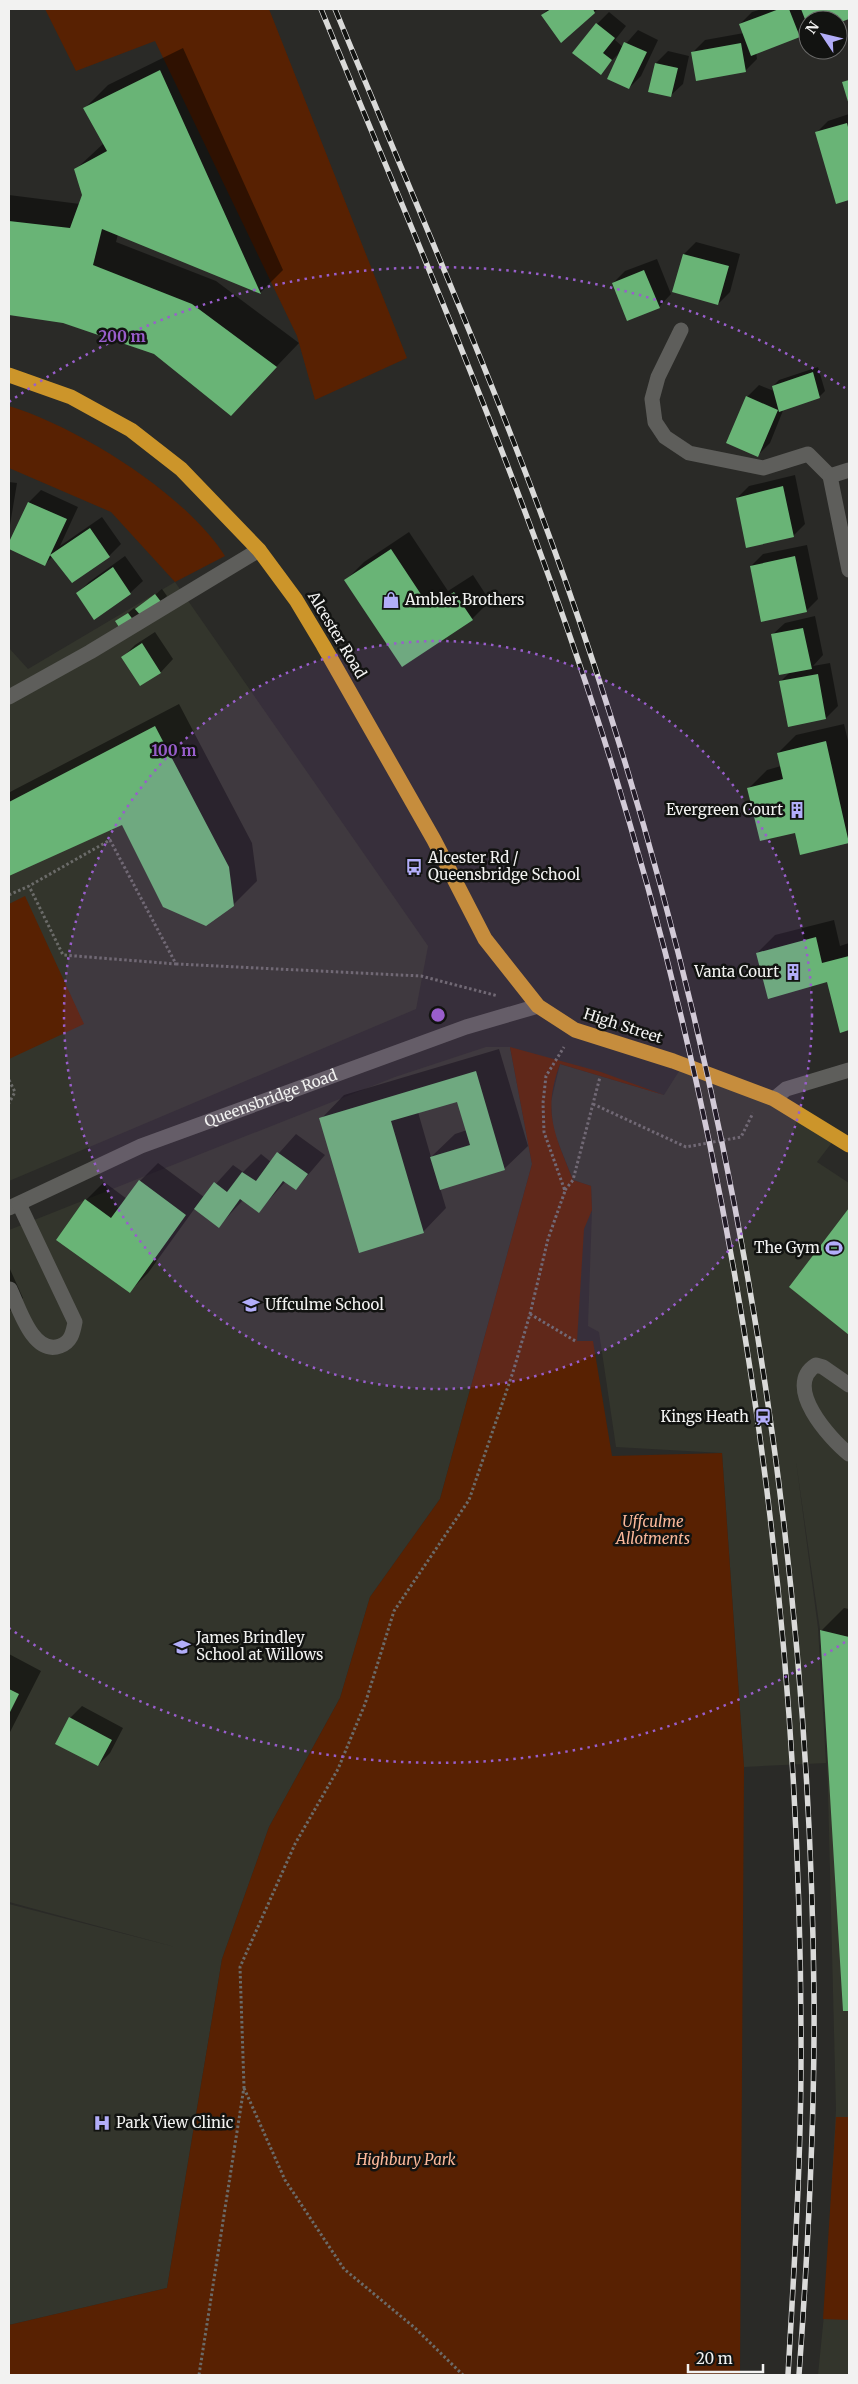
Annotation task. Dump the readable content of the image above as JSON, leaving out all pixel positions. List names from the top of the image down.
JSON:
{
  "streets": {
    "highway": ["Alcester Road", "High Street"],
    "street": ["Queensbridge Road"]
  },
  "crossings": [
    ["Alcester Road", "High Street"],
    ["Alcester Road", "Queensbridge Road"],
    ["High Street", "Queensbridge Road"]
  ],
  "parks": ["Uffculme Allotments", "Highbury Park"],
  "places": {
    "shop": ["Ambler Brothers"],
    "building": ["Evergreen Court", "Vanta Court"],
    "bus stop": ["Alcester Rd / Queensbridge School"],
    "sports": ["The Gym"],
    "school or university": ["Uffculme School", "James Brindley School at Willows"],
    "station": ["Kings Heath"],
    "hospital": ["Park View Clinic"]
  },
  "scale_bar": "20 m",
  "north": "top left",
  "rings": ["200 m", "100 m"]
}
